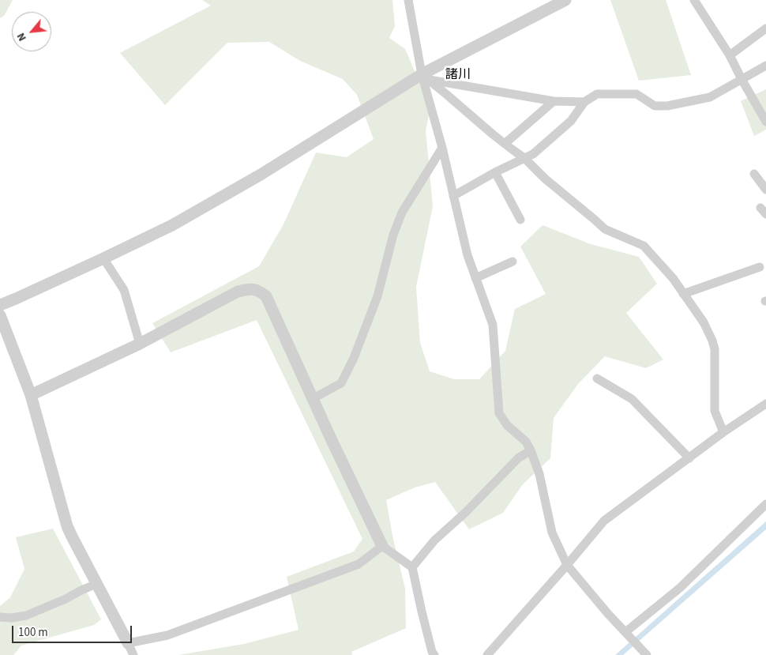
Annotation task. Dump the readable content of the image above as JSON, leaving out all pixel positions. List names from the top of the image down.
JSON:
{
  "districts": ["諸川"],
  "scale_bar": "100 m",
  "north": "bottom left"
}
